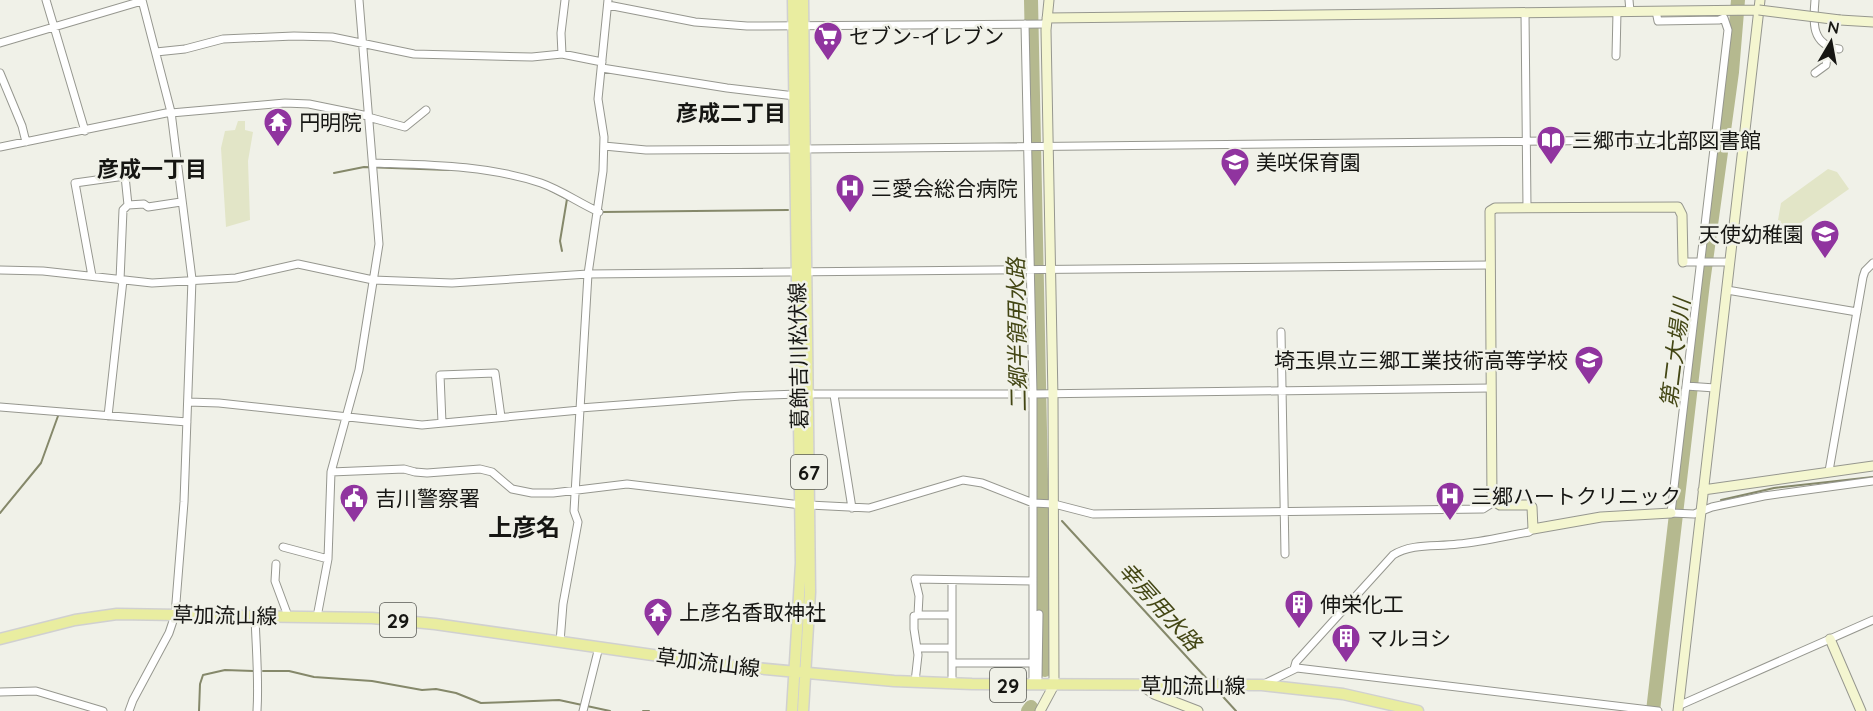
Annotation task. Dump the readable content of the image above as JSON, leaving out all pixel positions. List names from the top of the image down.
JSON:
{
  "streets": {
    "main road": [
      "葛飾吉川松伏線",
      "67",
      "草加流山線",
      "29"
    ]
  },
  "crossings": [
    ["葛飾吉川松伏線", "草加流山線"]
  ],
  "districts": ["彦成二丁目", "彦成一丁目", "上彦名"],
  "water": ["二郷半領用水路", "第二大場川", "幸房用水路"],
  "places": {
    "supermarket": ["セブン-イレブン"],
    "temple": ["円明院", "上彦名香取神社"],
    "library": ["三郷市立北部図書館"],
    "school or university": ["美咲保育園", "天使幼稚園", "埼玉県立三郷工業技術高等学校"],
    "hospital": ["三愛会総合病院", "三郷ハートクリニック"],
    "public building": ["吉川警察署"],
    "building": ["伸栄化工", "マルヨシ"]
  },
  "north": "top"
}
